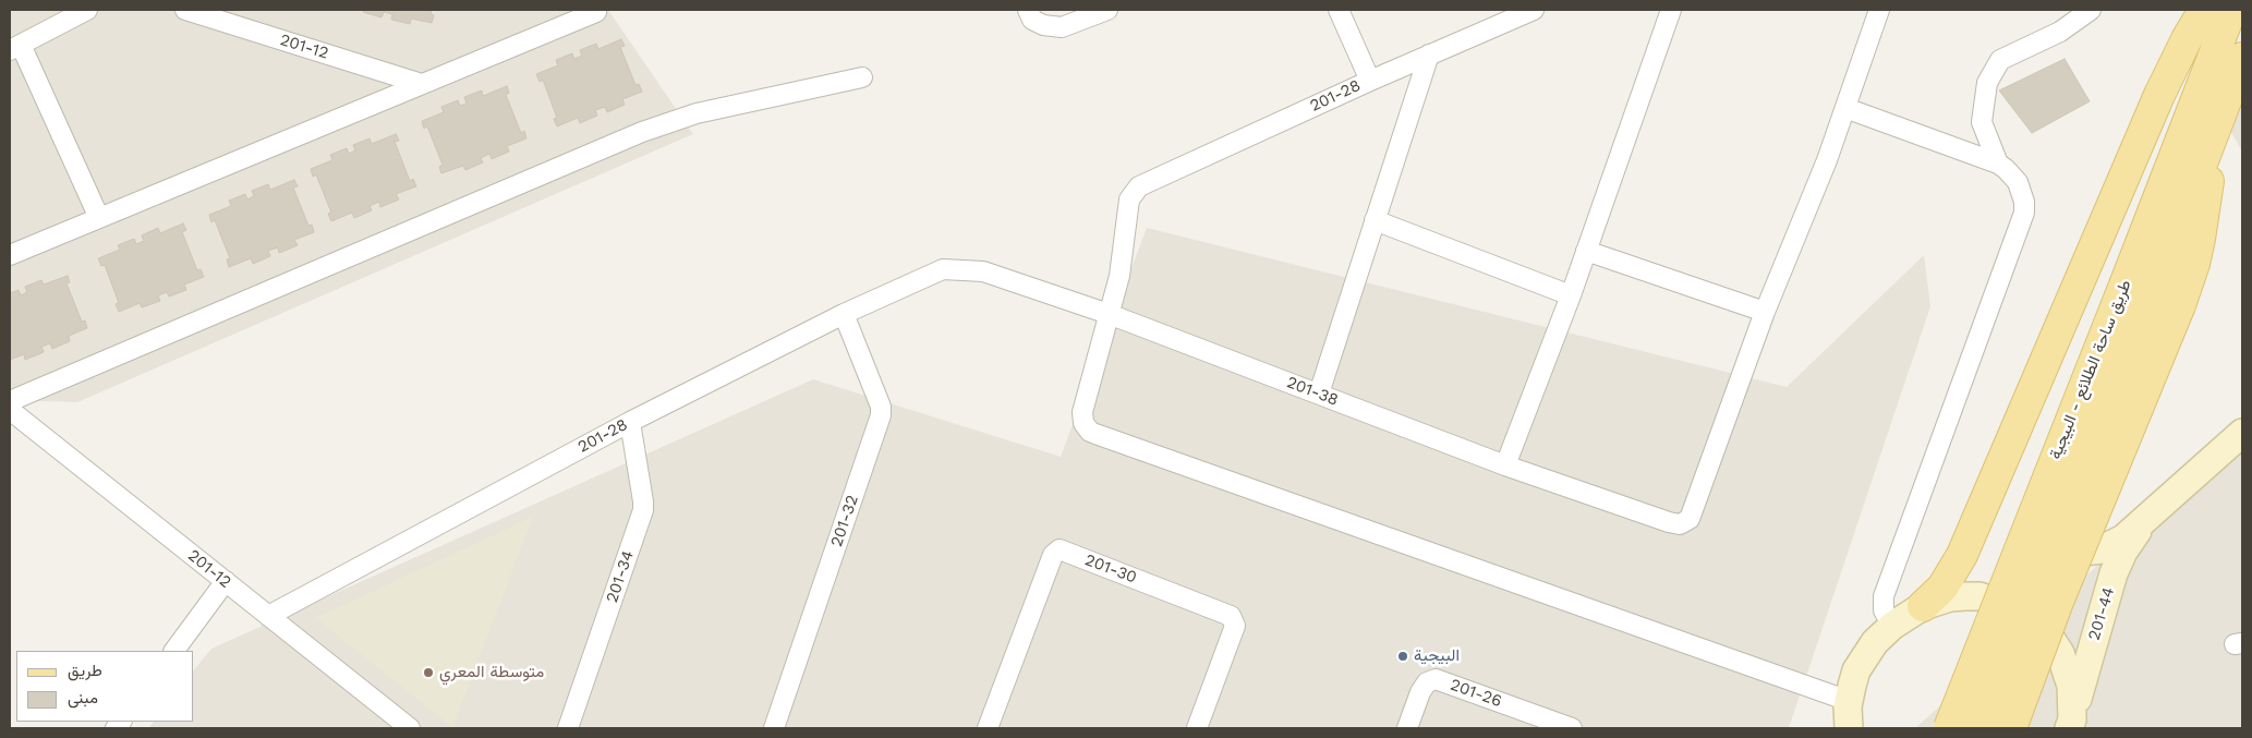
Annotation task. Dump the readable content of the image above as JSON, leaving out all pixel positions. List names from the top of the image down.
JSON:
{
  "streets": {
    "main road": ["طريق ساحة الطلائع - البيجية"],
    "street": [
      "201-12",
      "201-28",
      "201-38",
      "201-32",
      "201-30",
      "201-34",
      "201-44",
      "201-26"
    ]
  },
  "crossings": [
    ["201-12", "201-28"],
    ["201-28", "201-38"],
    ["201-28", "201-32"],
    ["201-28", "201-34"]
  ],
  "places": ["البيجية", "متوسطة المعري"],
  "legend": ["طريق", "مبنى"]
}
